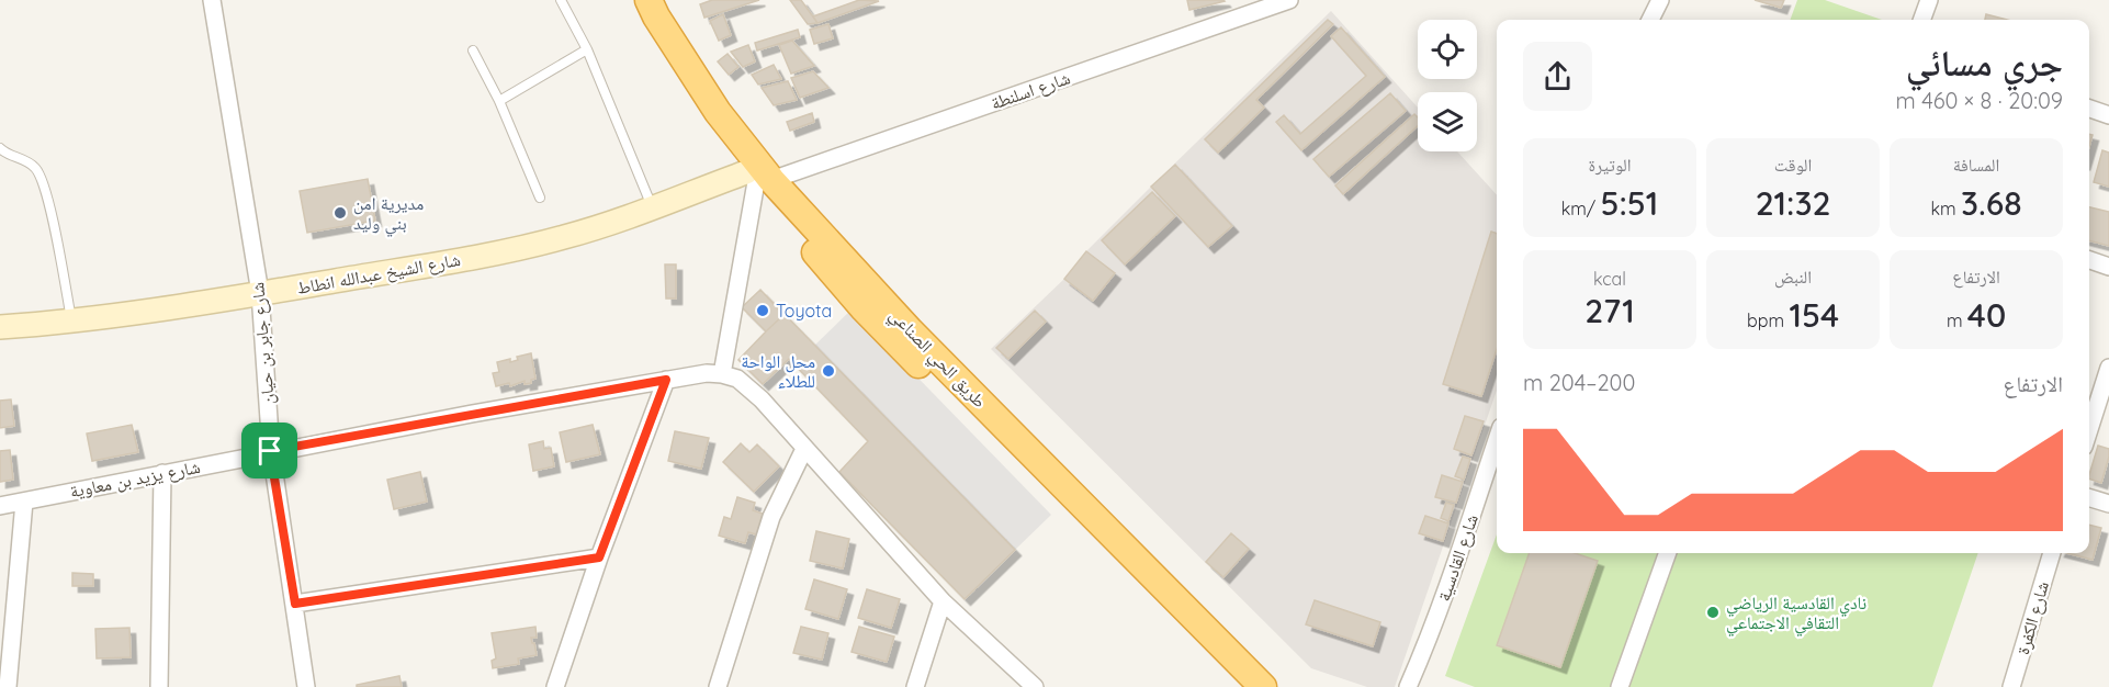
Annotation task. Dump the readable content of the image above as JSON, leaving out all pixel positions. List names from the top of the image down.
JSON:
{
  "streets": {
    "highway": ["طريق الحي الصناعي"],
    "main road": ["شارع الشيخ عبدالله انطاط"],
    "street": [
      "شارع اسلنطة",
      "شارع جابر بن حيان",
      "شارع يزيد بن معاوية",
      "شارع القادسية",
      "شارع الكفرة"
    ]
  },
  "crossings": [
    ["شارع اسلنطة", "شارع الشيخ عبدالله انطاط"],
    ["شارع اسلنطة", "طريق الحي الصناعي"],
    ["شارع الشيخ عبدالله انطاط", "شارع جابر بن حيان"],
    ["شارع الشيخ عبدالله انطاط", "طريق الحي الصناعي"],
    ["شارع جابر بن حيان", "شارع يزيد بن معاوية"]
  ],
  "places": [
    "مديرية امن بني وليد",
    "Toyota",
    "محل الواحة للطلاء",
    "نادي القادسية الرياضي التقافي الاجتماعي"
  ],
  "page": {
    "heading": ["جري مسائي", "20:09 · 8 × 460 m"],
    "stats": [
      ["المسافة", "3.68 km"],
      ["الوقت", "21:32"],
      ["الوتيرة", "5:51 /km"],
      ["الارتفاع", "40 m"],
      ["النبض", "154 bpm"],
      ["kcal", "271"]
    ],
    "chart": ["الارتفاع", "200–204 m"]
  }
}
